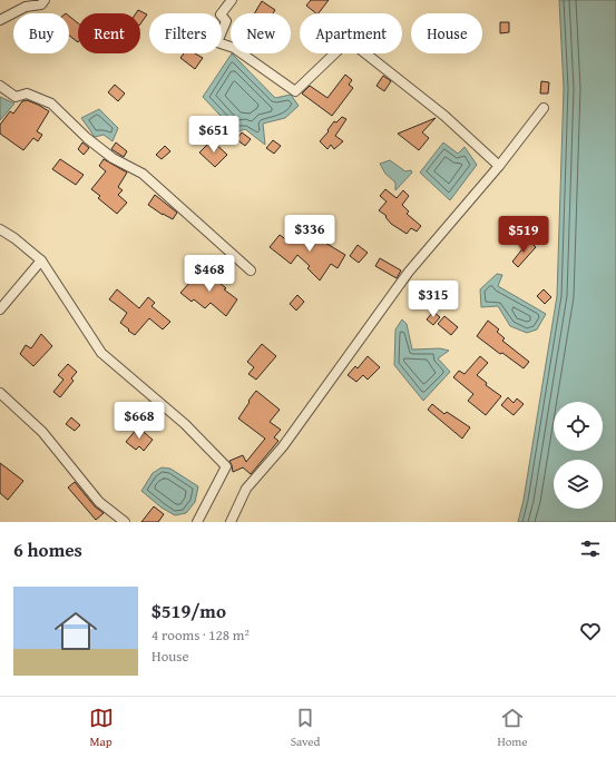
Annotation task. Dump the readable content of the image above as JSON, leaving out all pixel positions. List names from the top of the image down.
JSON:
{
  "page": {
    "chip": [
      "Buy",
      "Rent",
      "Filters",
      "New",
      "Apartment",
      "House"
    ],
    "price": [
      "$651",
      "$336",
      "$519",
      "$468",
      "$315",
      "$668"
    ],
    "heading": "6 homes",
    "list": [
      {
        "name": "$519/mo",
        "note": "4 rooms · 128 m² · House"
      }
    ],
    "tabs": ["Map", "Saved", "Home"]
  }
}
